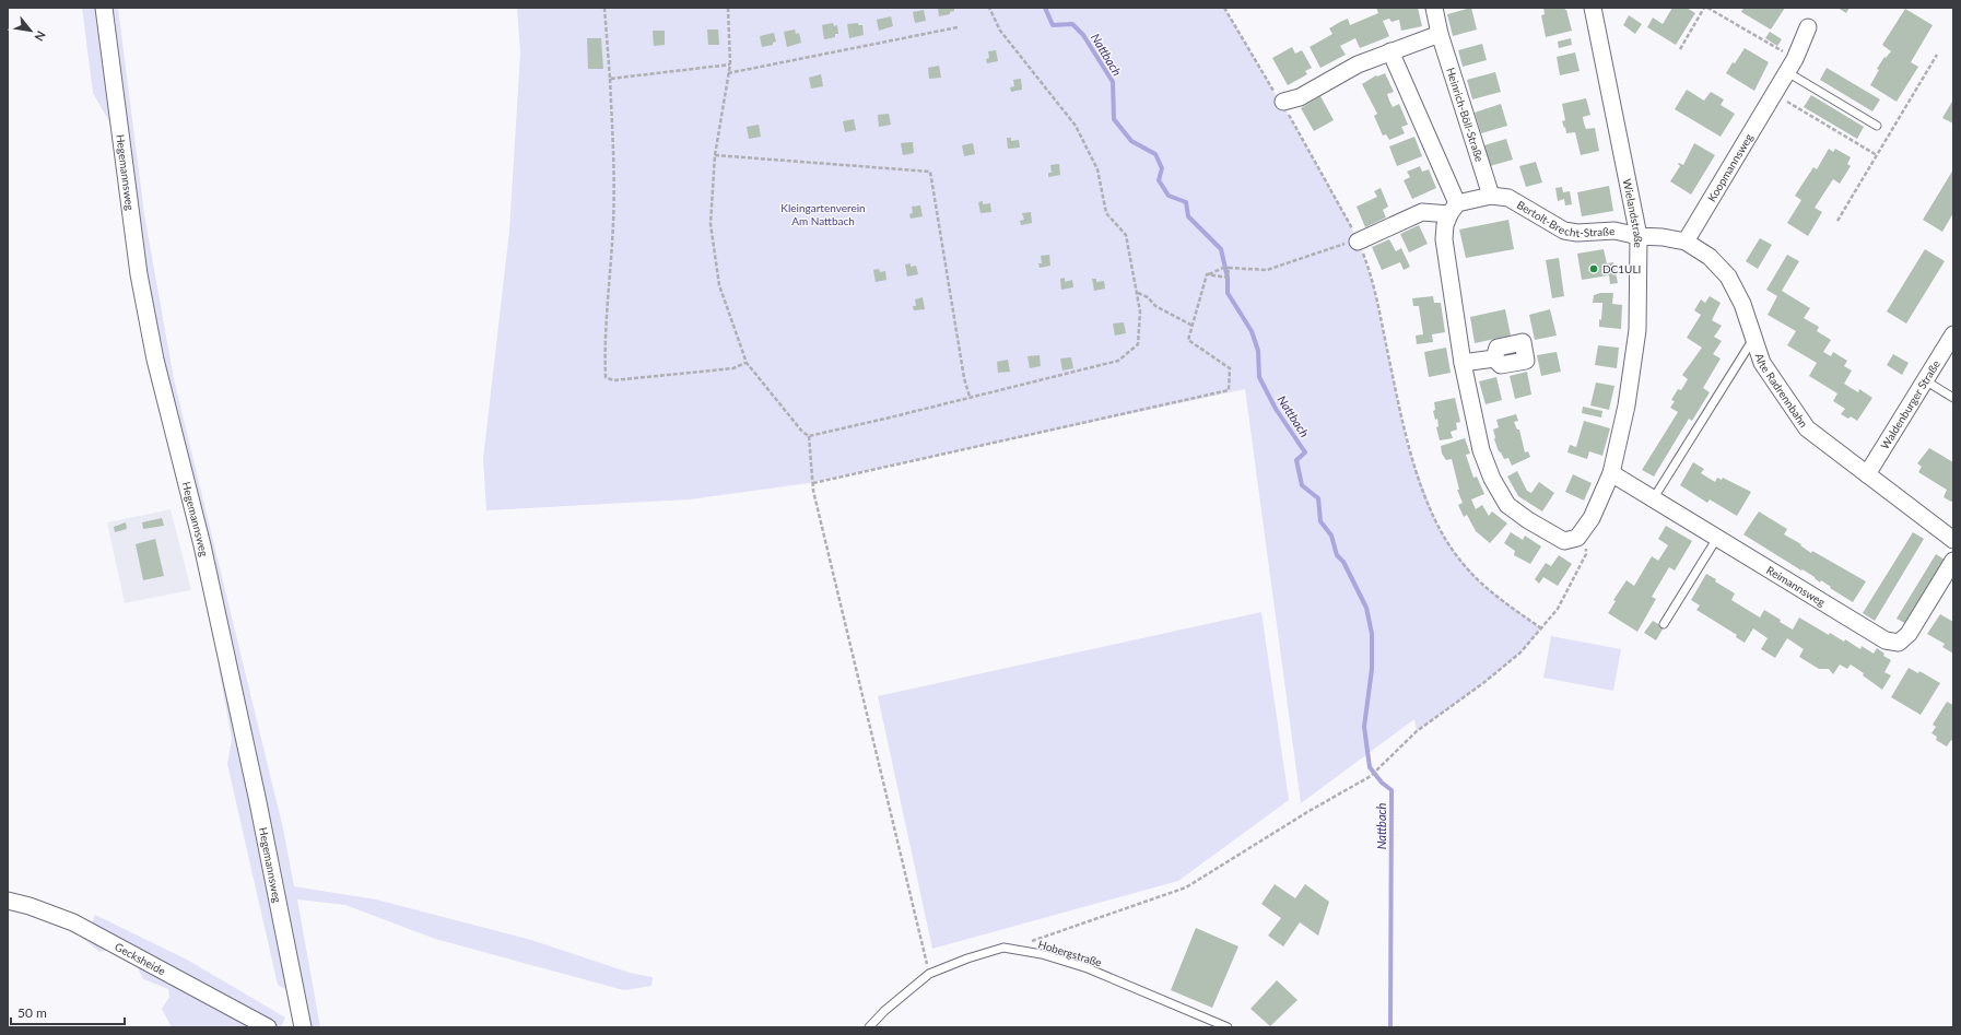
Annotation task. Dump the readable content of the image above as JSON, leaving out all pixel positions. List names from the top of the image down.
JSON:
{
  "streets": {
    "street": [
      "Heinrich-Böll-Straße",
      "Koopmannsweg",
      "Hegemannsweg",
      "Wielandstraße",
      "Bertolt-Brecht-Straße",
      "Alte Radrennbahn",
      "Waldenburger Straße",
      "Reimannsweg",
      "Gecksheide"
    ],
    "lane": ["Hobergstraße"]
  },
  "crossings": [
    ["Heinrich-Böll-Straße", "Bertolt-Brecht-Straße"],
    ["Koopmannsweg", "Alte Radrennbahn"],
    ["Wielandstraße", "Bertolt-Brecht-Straße"],
    ["Wielandstraße", "Alte Radrennbahn"],
    ["Wielandstraße", "Reimannsweg"],
    ["Bertolt-Brecht-Straße", "Alte Radrennbahn"],
    ["Alte Radrennbahn", "Waldenburger Straße"]
  ],
  "water": ["Nattbach"],
  "parks": ["Kleingartenverein Am Nattbach"],
  "places": ["DC1ULI"],
  "scale_bar": "50 m",
  "north": "bottom right"
}
